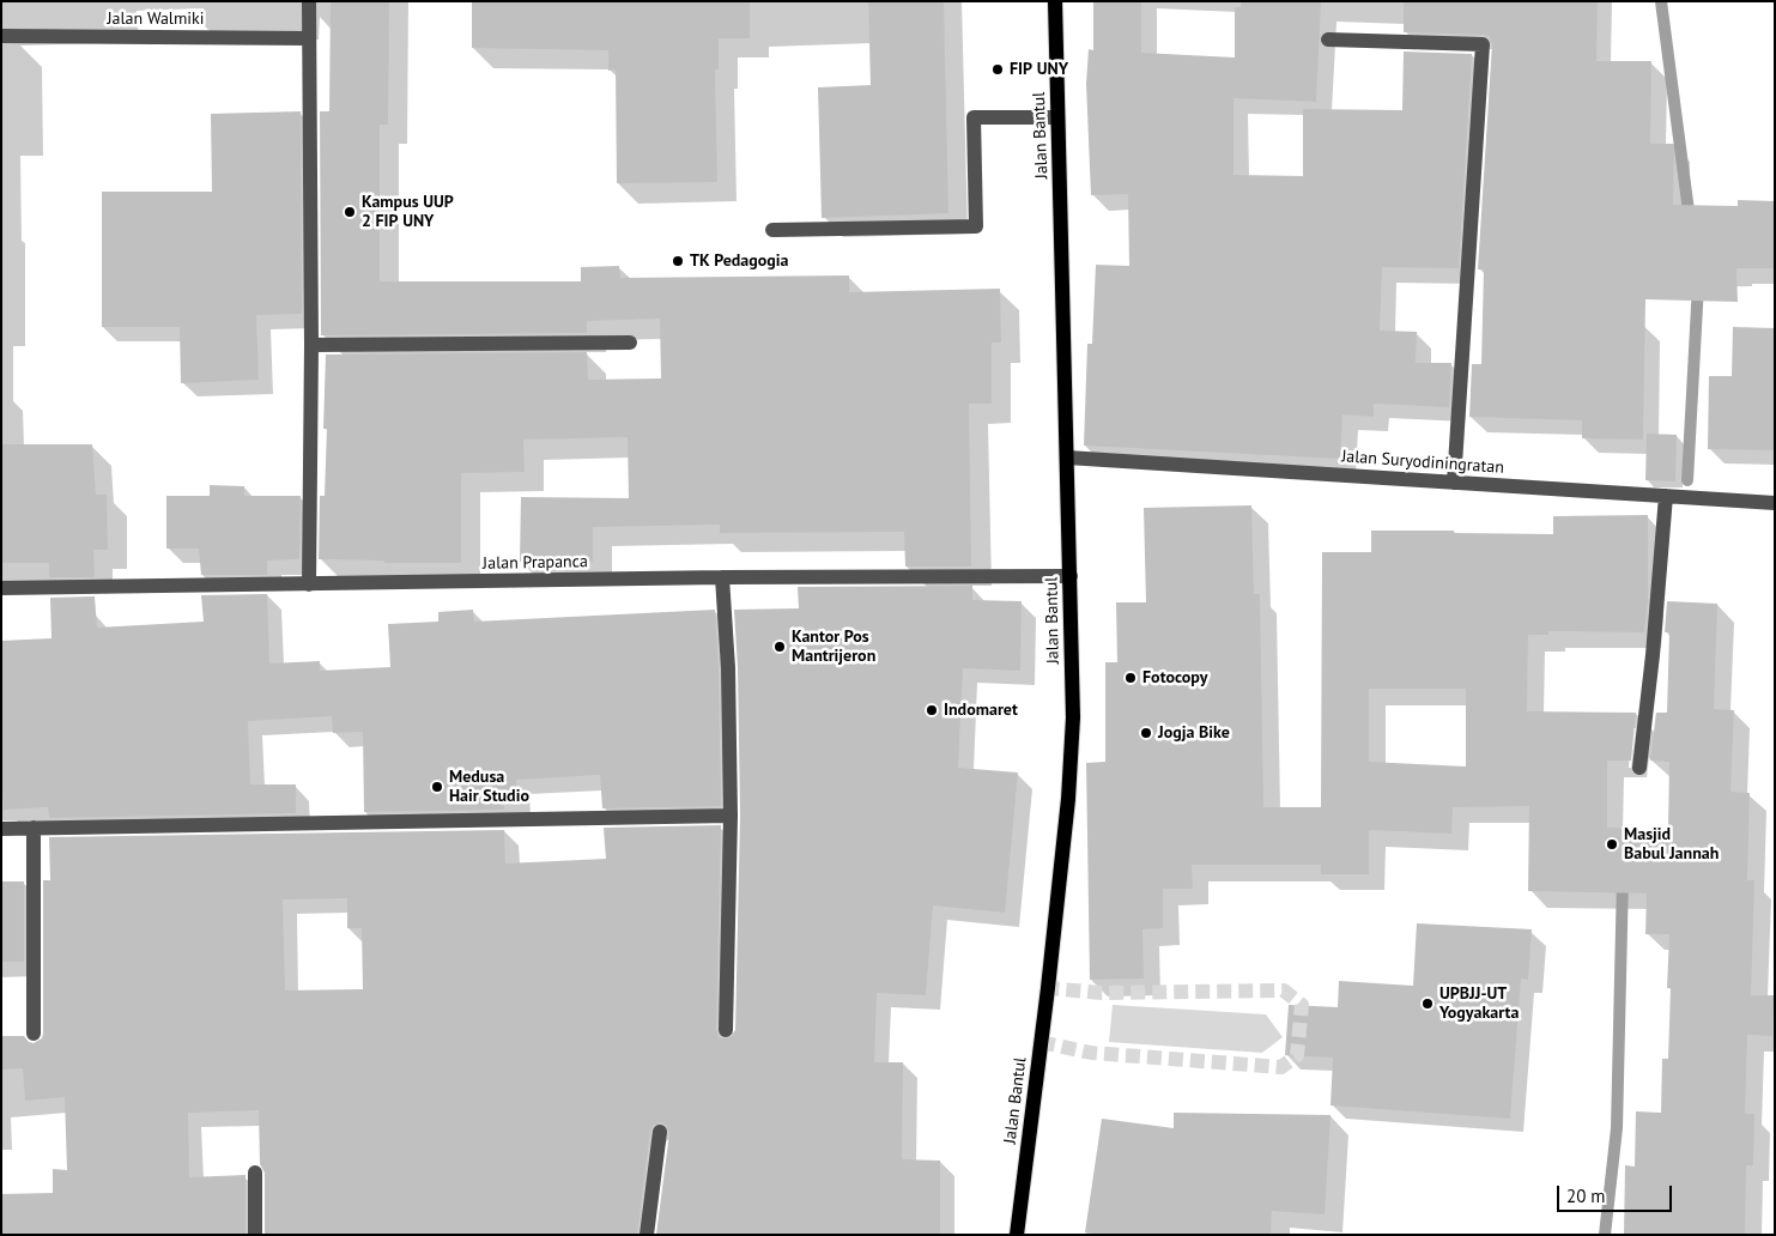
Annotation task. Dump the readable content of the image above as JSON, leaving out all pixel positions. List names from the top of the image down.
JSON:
{
  "streets": {
    "main road": ["Jalan Bantul"],
    "street": ["Jalan Walmiki", "Jalan Suryodiningratan", "Jalan Prapanca"]
  },
  "crossings": [
    ["Jalan Bantul", "Jalan Suryodiningratan"],
    ["Jalan Bantul", "Jalan Prapanca"]
  ],
  "places": [
    "FIP UNY",
    "Kampus UUP 2 FIP UNY",
    "TK Pedagogia",
    "Kantor Pos Mantrijeron",
    "Fotocopy",
    "Indomaret",
    "Jogja Bike",
    "Medusa Hair Studio",
    "Masjid Babul Jannah",
    "UPBJJ-UT Yogyakarta"
  ],
  "scale_bar": "20 m"
}
